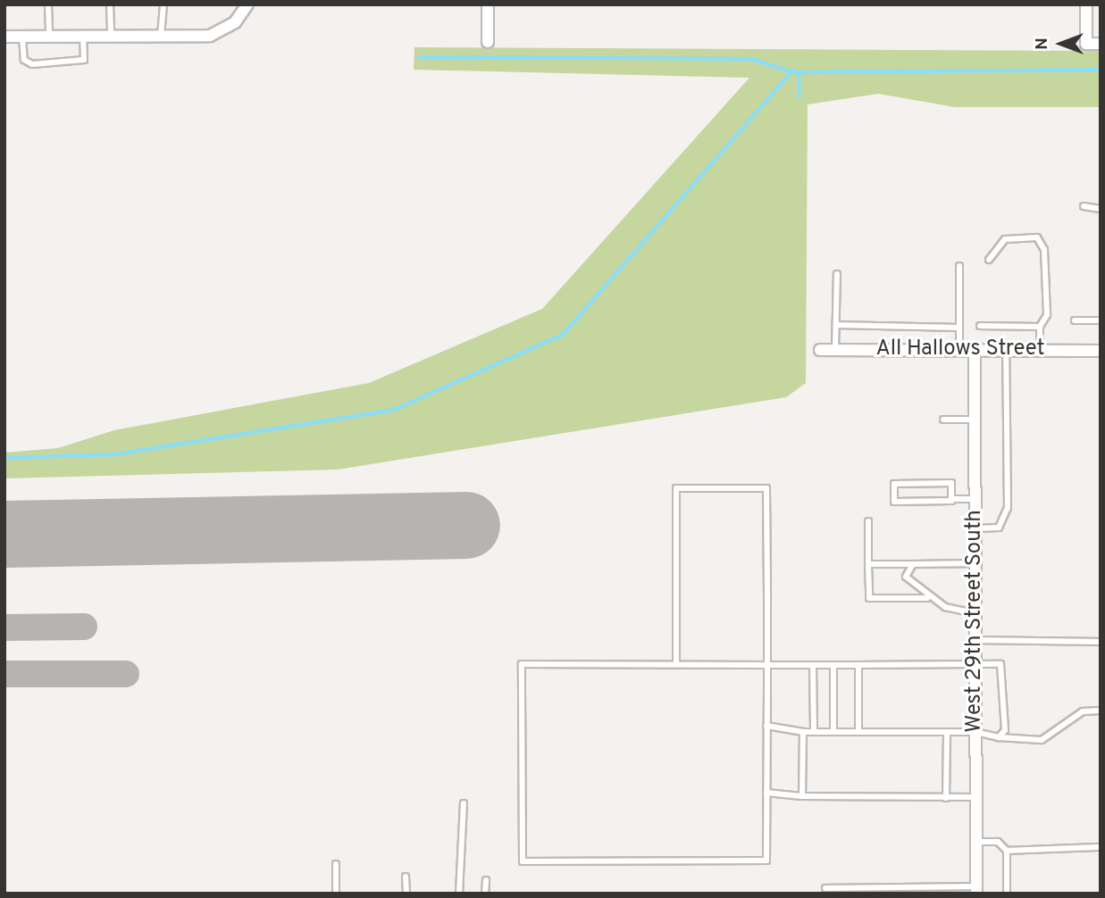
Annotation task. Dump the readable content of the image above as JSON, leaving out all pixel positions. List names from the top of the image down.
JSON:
{
  "streets": {
    "street": ["All Hallows Street", "West 29th Street South"]
  },
  "crossings": [
    ["All Hallows Street", "West 29th Street South"]
  ],
  "north": "left"
}
